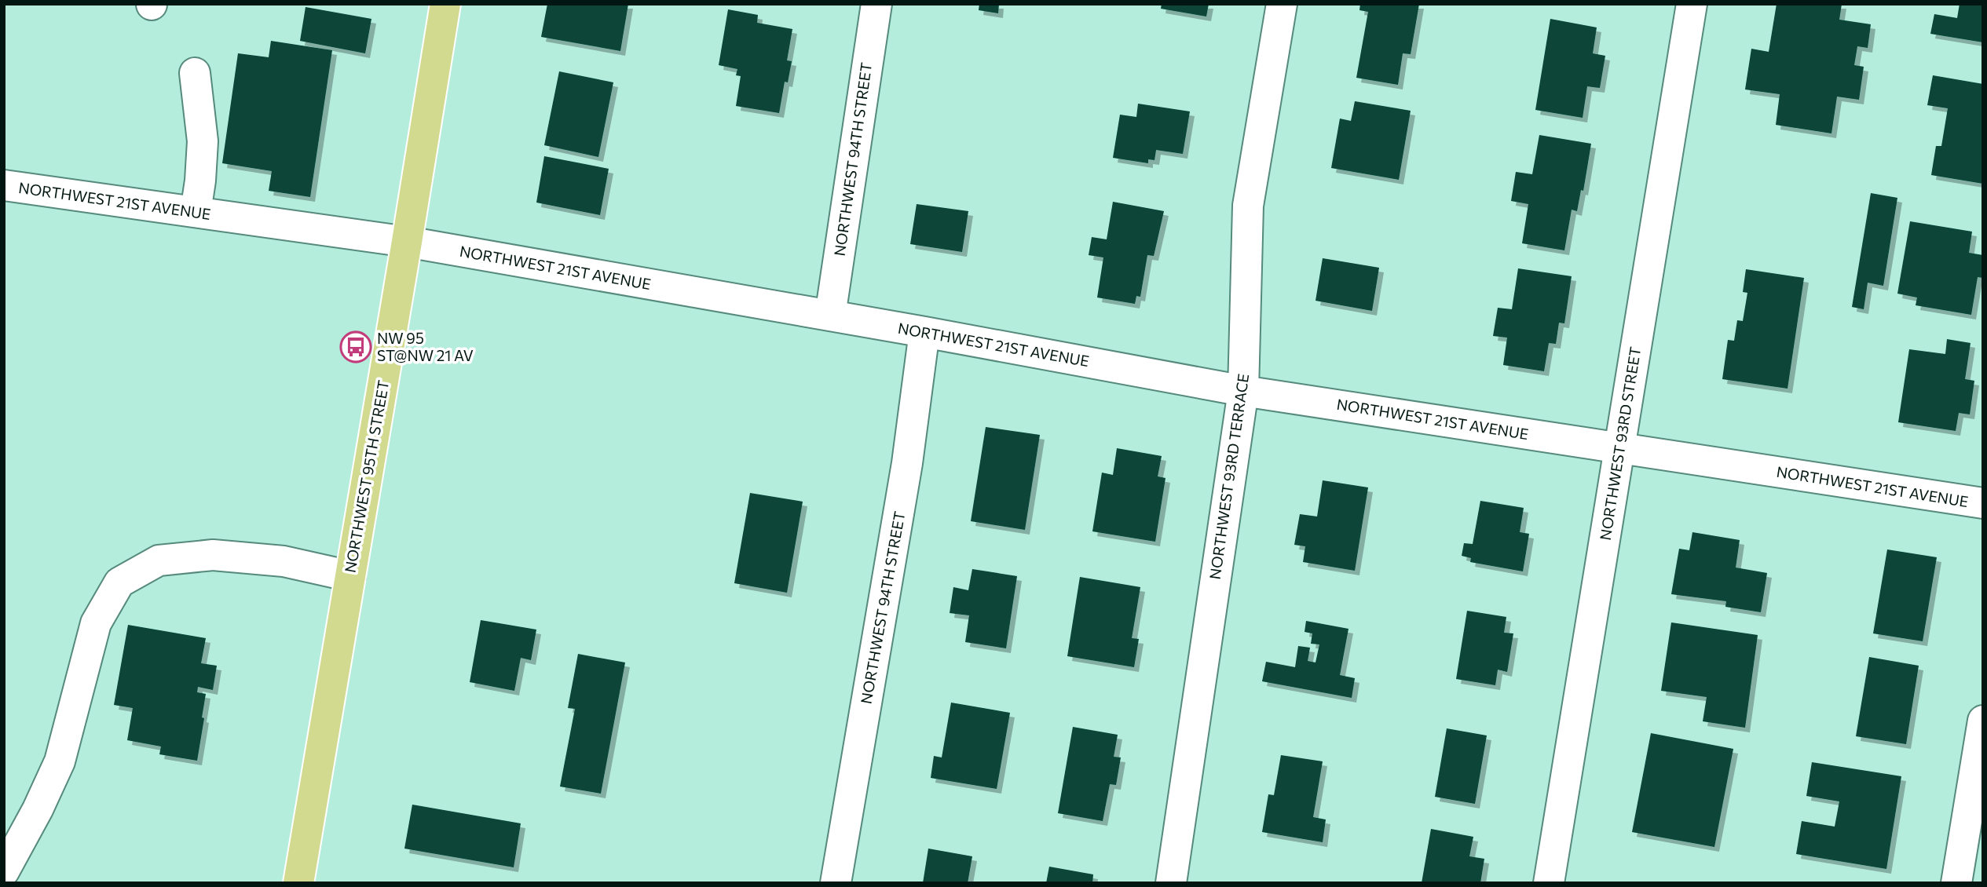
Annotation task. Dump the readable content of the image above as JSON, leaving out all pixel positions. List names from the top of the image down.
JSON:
{
  "streets": {
    "main road": ["NORTHWEST 95TH STREET"],
    "street": [
      "NORTHWEST 94TH STREET",
      "NORTHWEST 21ST AVENUE",
      "NORTHWEST 93RD STREET",
      "NORTHWEST 93RD TERRACE"
    ]
  },
  "crossings": [
    ["NORTHWEST 94TH STREET", "NORTHWEST 21ST AVENUE"],
    ["NORTHWEST 21ST AVENUE", "NORTHWEST 93RD STREET"],
    ["NORTHWEST 21ST AVENUE", "NORTHWEST 95TH STREET"],
    ["NORTHWEST 21ST AVENUE", "NORTHWEST 93RD TERRACE"]
  ],
  "places": {
    "bus stop": ["NW 95 ST@NW 21 AV"]
  }
}
